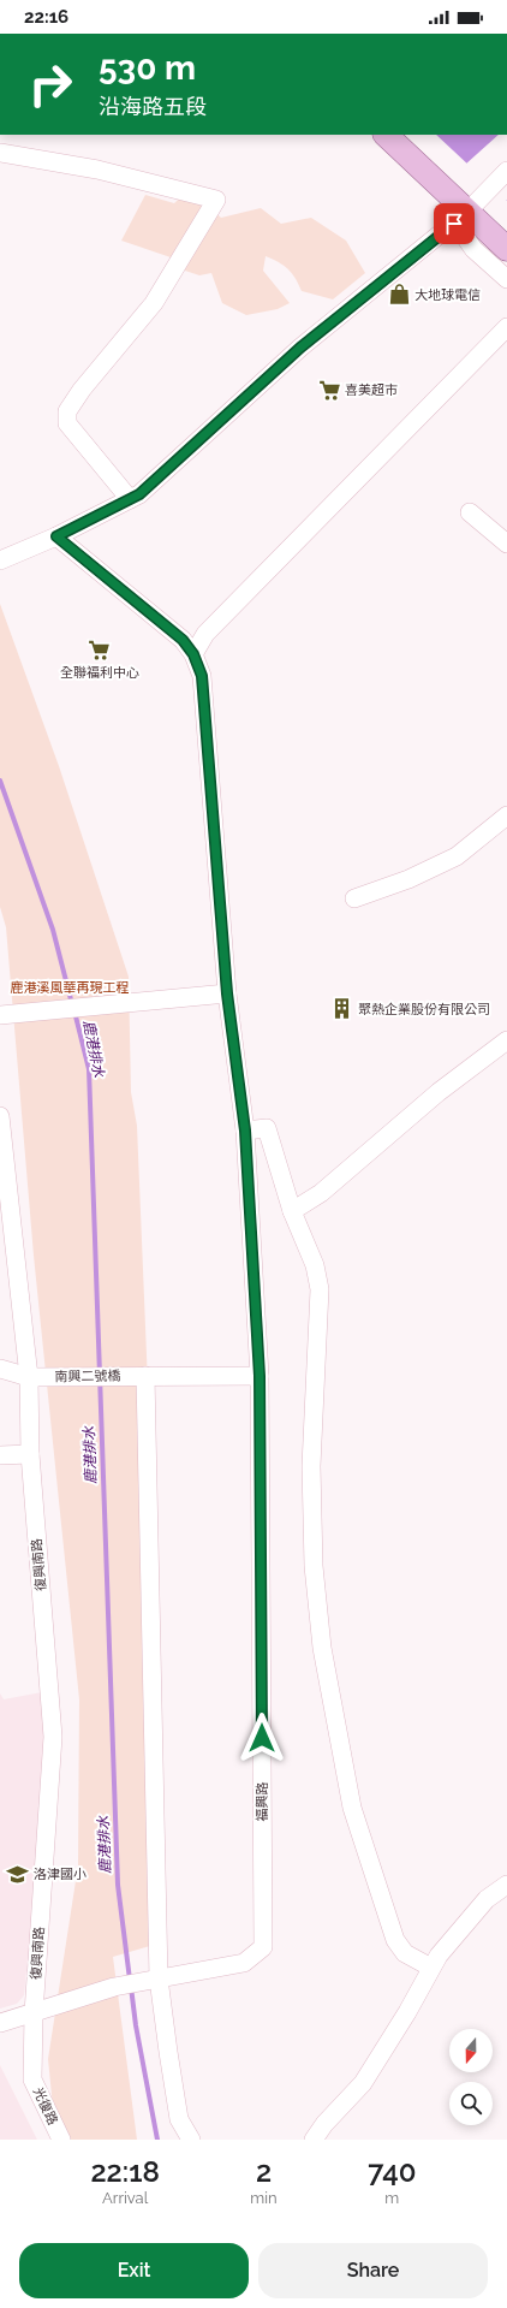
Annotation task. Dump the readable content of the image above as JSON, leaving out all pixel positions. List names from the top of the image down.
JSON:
{
  "streets": {
    "street": [
      "南興二號橋",
      "復興南路",
      "福興路",
      "光復路"
    ]
  },
  "crossings": [
    ["南興二號橋", "復興南路"],
    ["南興二號橋", "福興路"],
    ["復興南路", "光復路"]
  ],
  "water": ["鹿港排水"],
  "parks": ["鹿港溪風華再現工程"],
  "places": {
    "shop": ["大地球電信"],
    "supermarket": ["喜美超市", "全聯福利中心"],
    "building": ["聚熱企業股份有限公司"],
    "school or university": ["洛津國小"]
  },
  "north": "bottom",
  "page": {
    "status": "22:16",
    "turn": ["530 m", "沿海路五段"],
    "eta": [
      "22:18",
      "Arrival",
      "2",
      "min",
      "740",
      "m"
    ],
    "buttons": ["Exit", "Share"]
  }
}
